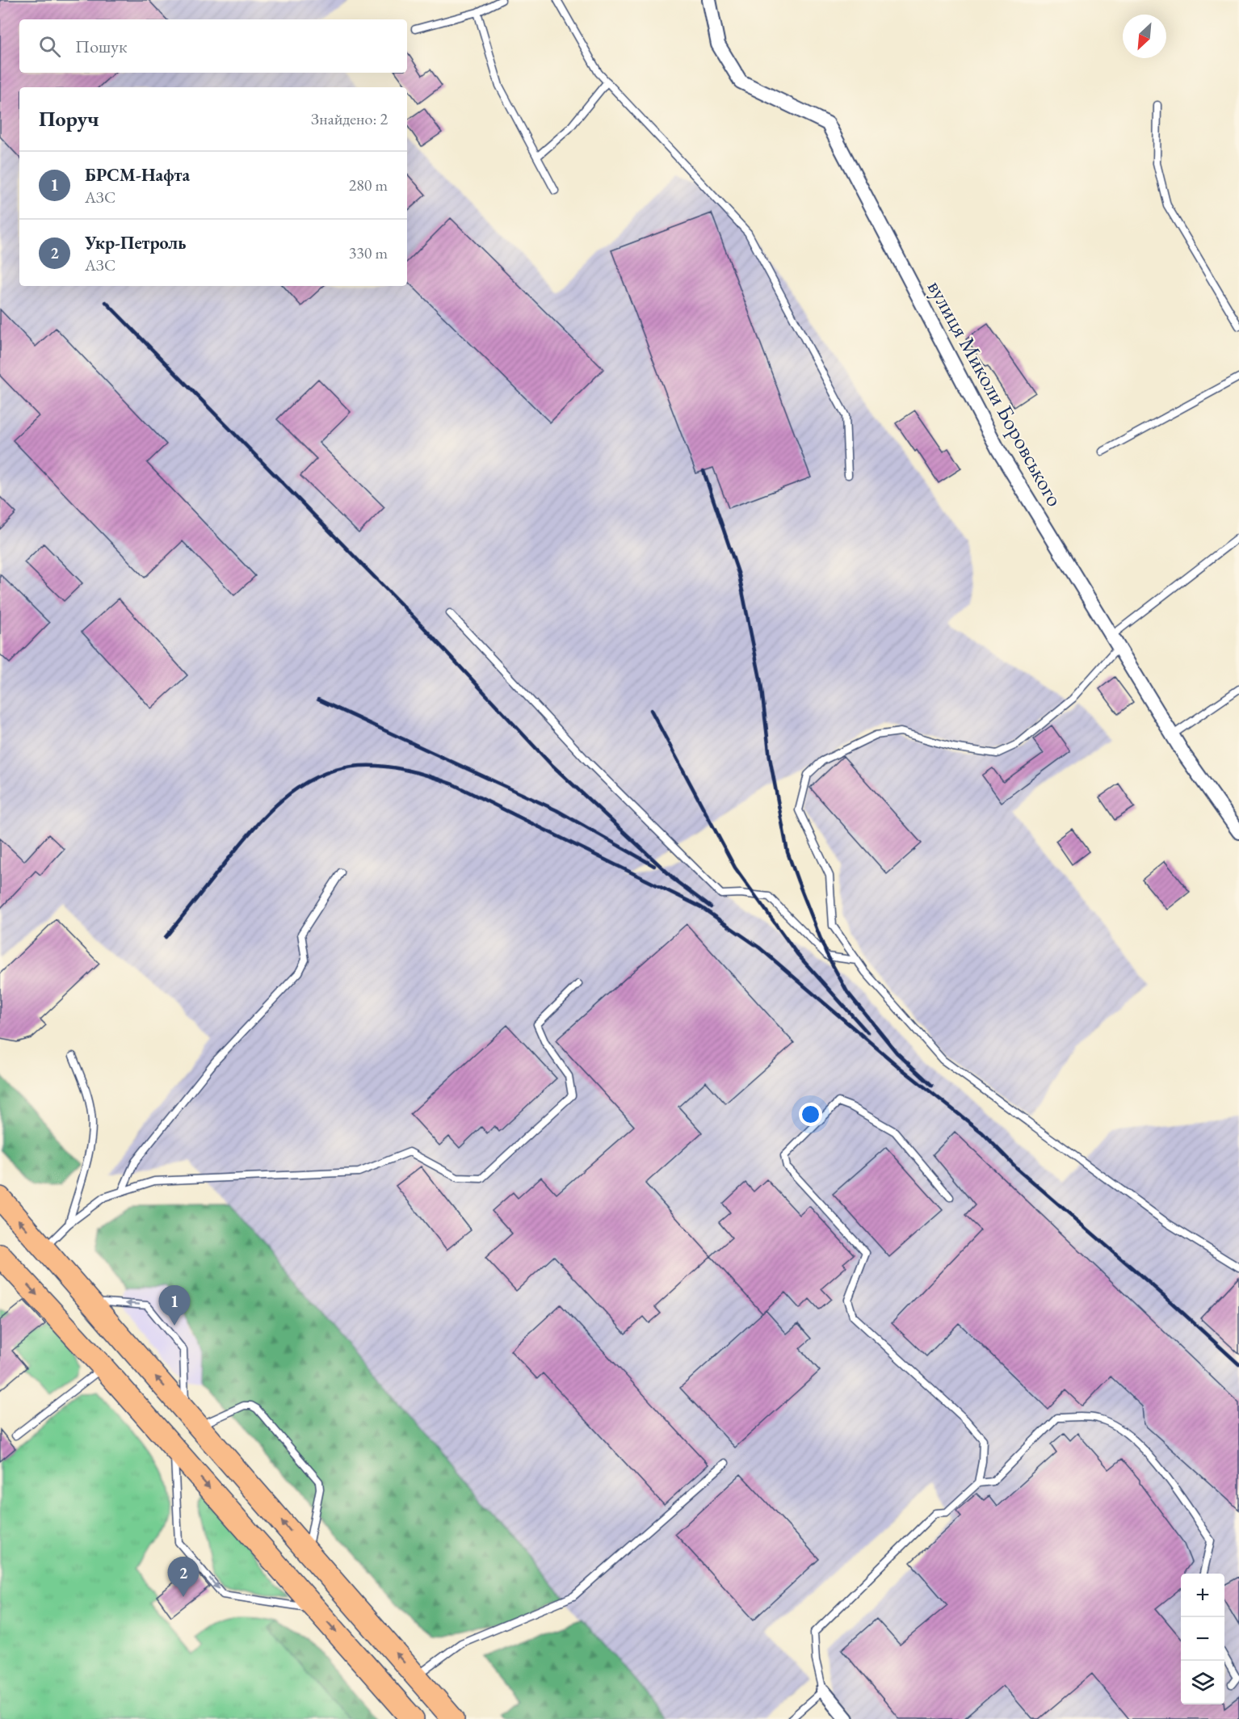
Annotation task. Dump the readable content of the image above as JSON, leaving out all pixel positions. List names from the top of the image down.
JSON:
{
  "streets": {
    "street": ["вулиця Миколи Боровського"]
  },
  "north": "bottom left",
  "page": {
    "search": "Пошук",
    "heading": ["Поруч", "Знайдено: 2"],
    "list": [
      {
        "mark": "1",
        "name": "БРСМ-Нафта",
        "note": "АЗС",
        "value": "280 m"
      },
      {
        "mark": "2",
        "name": "Укр-Петроль",
        "note": "АЗС",
        "value": "330 m"
      }
    ],
    "pins": ["1", "2"],
    "map_buttons": ["+", "−"]
  }
}
